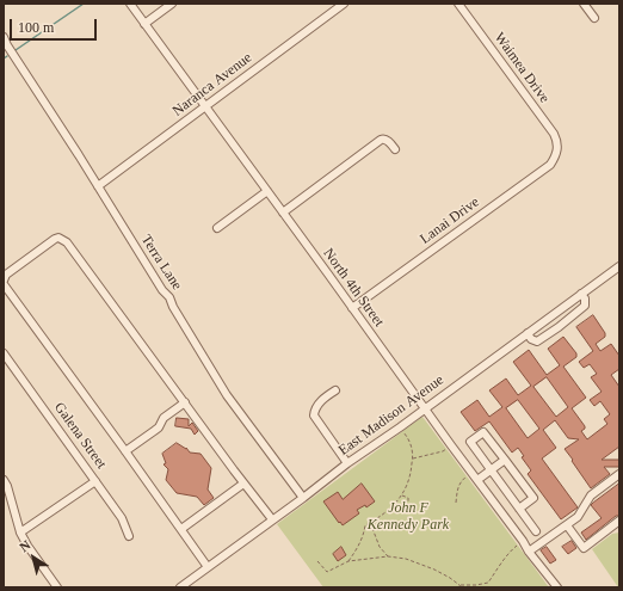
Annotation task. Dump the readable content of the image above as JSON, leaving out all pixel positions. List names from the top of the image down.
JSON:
{
  "streets": {
    "street": [
      "Waimea Drive",
      "Naranca Avenue",
      "Lanai Drive",
      "Terra Lane",
      "North 4th Street",
      "East Madison Avenue",
      "Galena Street"
    ]
  },
  "crossings": [
    ["Waimea Drive", "Lanai Drive"],
    ["Naranca Avenue", "Terra Lane"],
    ["Naranca Avenue", "North 4th Street"],
    ["Lanai Drive", "North 4th Street"],
    ["Terra Lane", "East Madison Avenue"],
    ["North 4th Street", "East Madison Avenue"]
  ],
  "parks": ["John F Kennedy Park"],
  "scale_bar": "100 m",
  "north": "top left"
}
